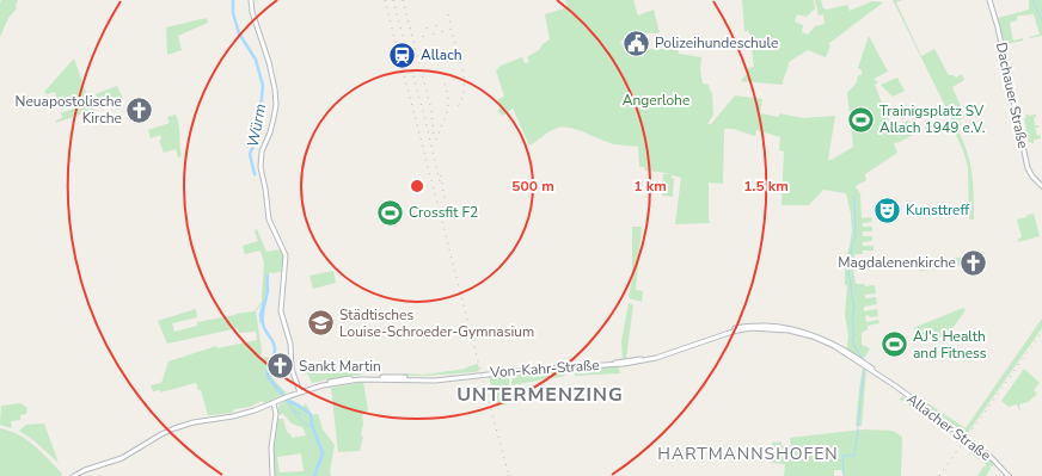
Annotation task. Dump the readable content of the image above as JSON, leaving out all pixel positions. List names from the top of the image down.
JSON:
{
  "streets": {
    "main road": ["Dachauer Straße", "Von-Kahr-Straße", "Allacher Straße"]
  },
  "crossings": [
    ["Von-Kahr-Straße", "Allacher Straße"]
  ],
  "districts": ["UNTERMENZING", "HARTMANNSHOFEN"],
  "water": ["Würm"],
  "parks": ["Angerlohe"],
  "places": {
    "public building": ["Polizeihundeschule"],
    "station": ["Allach"],
    "church": ["Neuapostolische Kirche", "Magdalenenkirche", "Sankt Martin"],
    "sports": ["Trainigsplatz SV Allach 1949 e.V.", "Crossfit F2", "AJ's Health and Fitness"],
    "theatre": ["Kunsttreff"],
    "school or university": ["Städtisches Louise-Schroeder-Gymnasium"]
  },
  "rings": ["500 m", "1 km", "1.5 km"]
}
